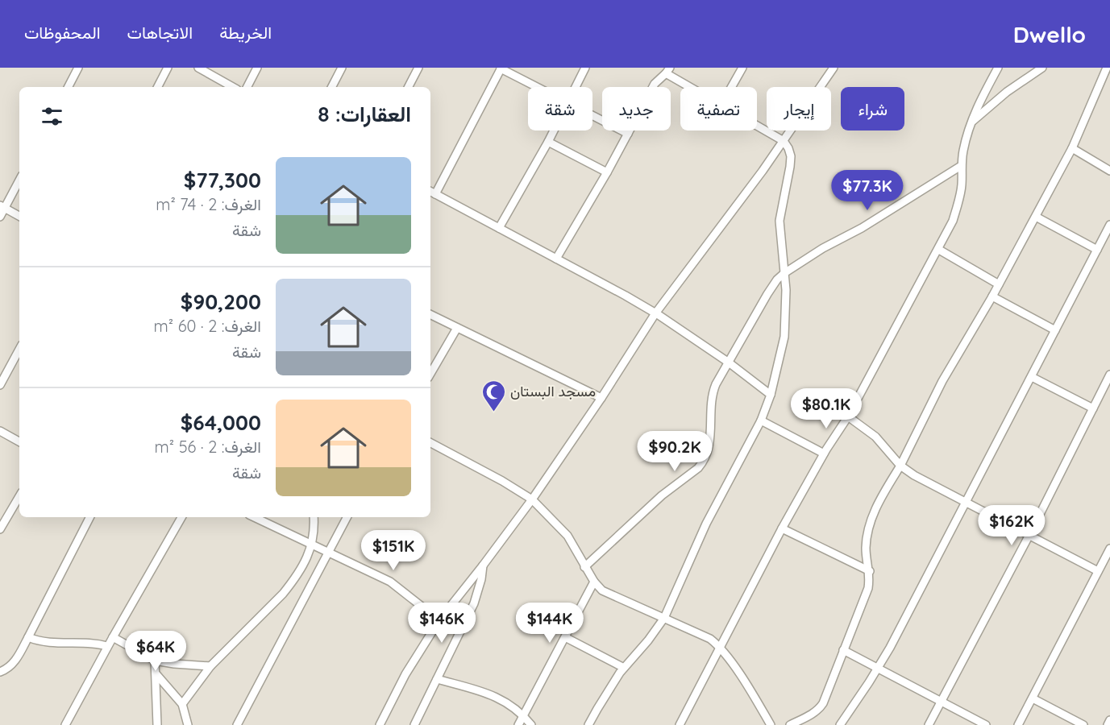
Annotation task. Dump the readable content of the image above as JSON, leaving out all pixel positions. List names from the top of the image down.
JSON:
{
  "places": {
    "mosque": ["مسجد البستان"]
  },
  "page": {
    "header": "Dwello",
    "nav": ["الخريطة", "الاتجاهات", "المحفوظات"],
    "chip": [
      "شراء",
      "إيجار",
      "تصفية",
      "جديد",
      "شقة"
    ],
    "heading": "العقارات: 8",
    "list": [
      {
        "name": "$77,300",
        "note": "الغرف: 2 · 74 m² · شقة"
      },
      {
        "name": "$90,200",
        "note": "الغرف: 2 · 60 m² · شقة"
      },
      {
        "name": "$64,000",
        "note": "الغرف: 2 · 56 m² · شقة"
      }
    ],
    "price": [
      "$77.3K",
      "$80.1K",
      "$90.2K",
      "$162K",
      "$151K",
      "$146K",
      "$144K",
      "$64K"
    ]
  }
}
